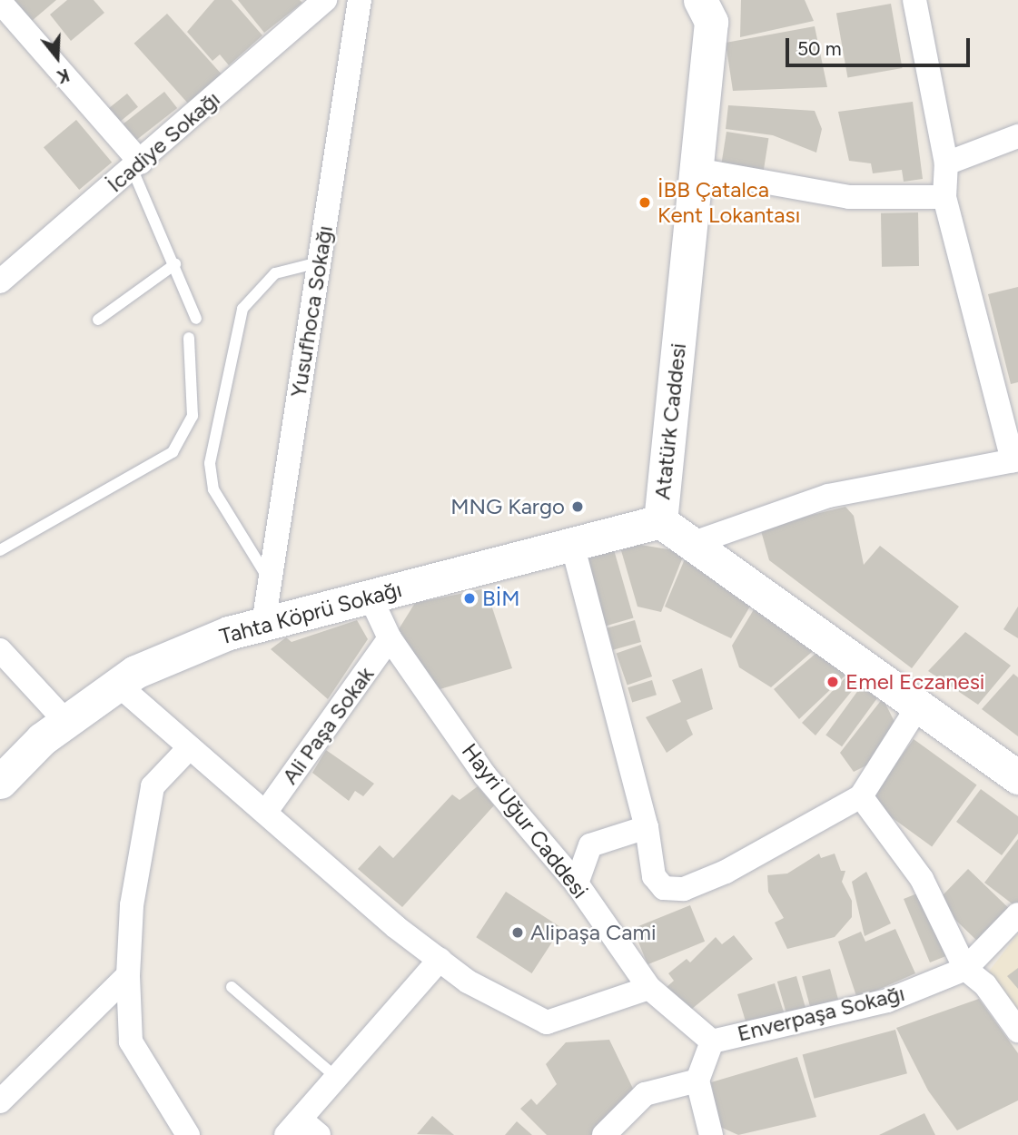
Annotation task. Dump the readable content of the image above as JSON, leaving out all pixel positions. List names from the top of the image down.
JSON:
{
  "streets": {
    "main road": ["Atatürk Caddesi", "Tahta Köprü Sokağı"],
    "street": [
      "İcadiye Sokağı",
      "Yusufhoca Sokağı",
      "Ali Paşa Sokak",
      "Hayri Uğur Caddesi",
      "Enverpaşa Sokağı"
    ]
  },
  "crossings": [
    ["Yusufhoca Sokağı", "Tahta Köprü Sokağı"],
    ["Atatürk Caddesi", "Tahta Köprü Sokağı"],
    ["Tahta Köprü Sokağı", "Hayri Uğur Caddesi"],
    ["Ali Paşa Sokak", "Hayri Uğur Caddesi"],
    ["Hayri Uğur Caddesi", "Enverpaşa Sokağı"]
  ],
  "places": [
    "İBB Çatalca Kent Lokantası",
    "MNG Kargo",
    "BİM",
    "Emel Eczanesi",
    "Alipaşa Cami"
  ],
  "scale_bar": "50 m",
  "north": "bottom"
}
